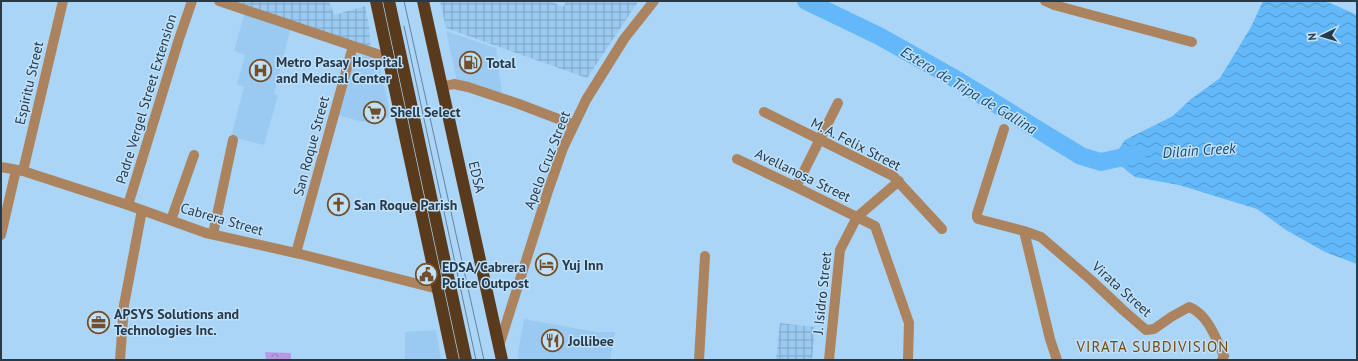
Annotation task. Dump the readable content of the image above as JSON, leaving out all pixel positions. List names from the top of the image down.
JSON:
{
  "streets": {
    "highway": ["EDSA"],
    "street": [
      "Espiritu Street",
      "Padre Vergel Street Extension",
      "M. A. Felix Street",
      "San Roque Street",
      "Apelo Cruz Street",
      "Avellanosa Street",
      "Cabrera Street",
      "Virata Street",
      "J. Isidro Street"
    ]
  },
  "crossings": [
    ["Espiritu Street", "Cabrera Street"],
    ["Padre Vergel Street Extension", "Cabrera Street"],
    ["M. A. Felix Street", "J. Isidro Street"],
    ["San Roque Street", "Cabrera Street"],
    ["Apelo Cruz Street", "EDSA"],
    ["Avellanosa Street", "J. Isidro Street"]
  ],
  "districts": ["VIRATA SUBDIVISION"],
  "water": ["Estero de Tripa de Gallina", "Dilain Creek"],
  "places": {
    "fuel station": ["Total"],
    "hospital": ["Metro Pasay Hospital and Medical Center"],
    "supermarket": ["Shell Select"],
    "church": ["San Roque Parish"],
    "hotel": ["Yuj Inn"],
    "public building": ["EDSA/Cabrera Police Outpost"],
    "office": ["APSYS Solutions and Technologies Inc."],
    "restaurant": ["Jollibee"]
  },
  "north": "left"
}
